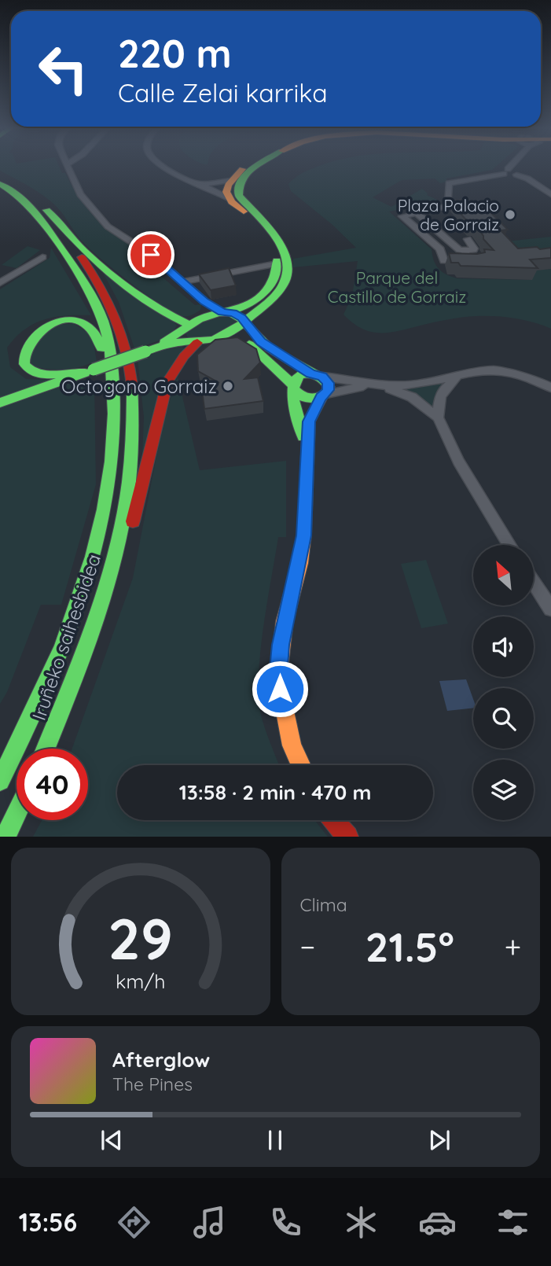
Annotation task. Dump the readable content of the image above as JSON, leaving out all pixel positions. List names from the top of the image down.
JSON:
{
  "streets": {
    "main road": ["Iruñeko saihesbidea"]
  },
  "parks": ["Parque del Castillo de Gorraiz"],
  "places": ["Plaza Palacio de Gorraiz", "Octogono Gorraiz"],
  "north": "top left",
  "page": {
    "turn": ["220 m", "Calle Zelai karrika"],
    "limit": "40",
    "trip": "13:58 · 2 min · 470 m",
    "tile": "Clima",
    "heat": ["−", "21.5°", "+"],
    "song": ["Afterglow", "The Pines"],
    "tabs": "13:56",
    "gauge": ["29", "km/h"]
  }
}
